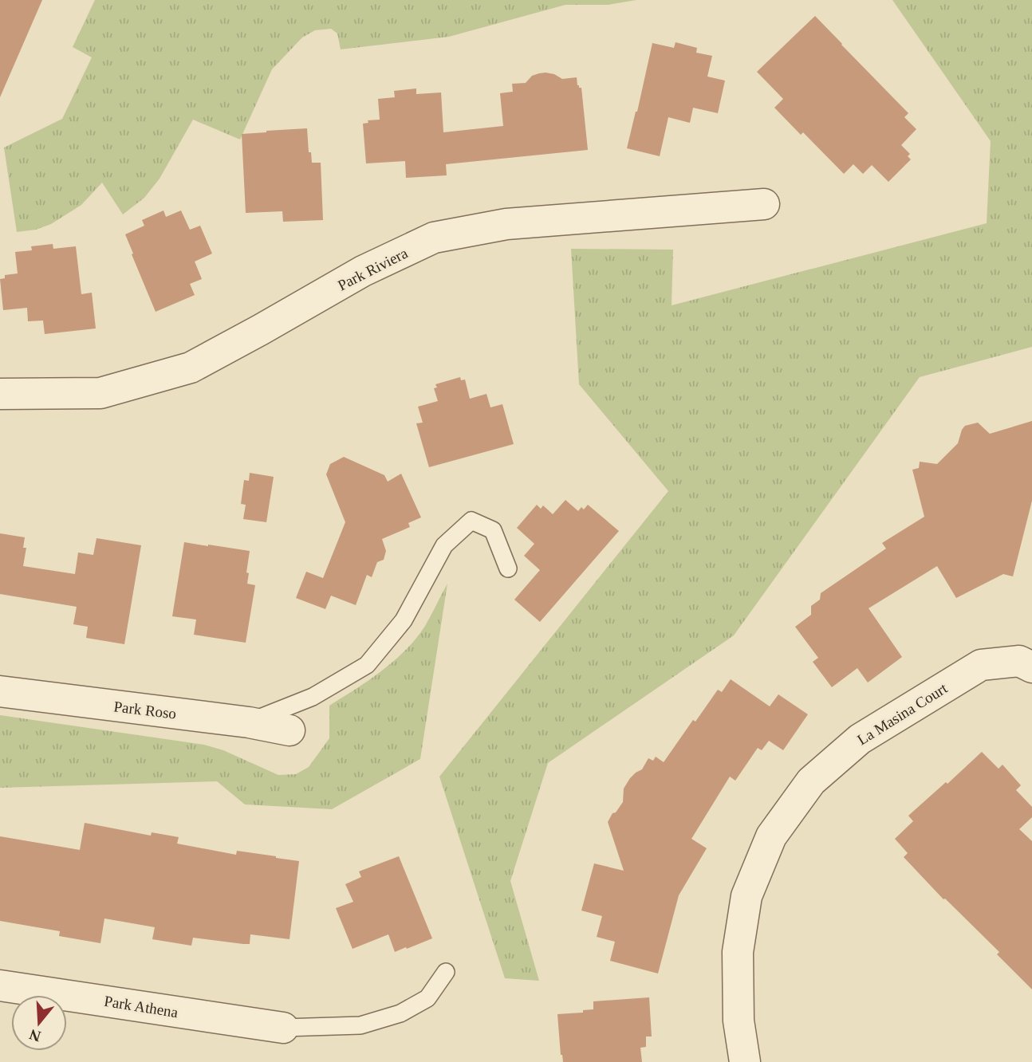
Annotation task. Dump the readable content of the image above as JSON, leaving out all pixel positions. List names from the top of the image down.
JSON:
{
  "streets": {
    "street": [
      "Park Riviera",
      "Park Roso",
      "La Masina Court",
      "Park Athena"
    ]
  },
  "north": "bottom"
}
